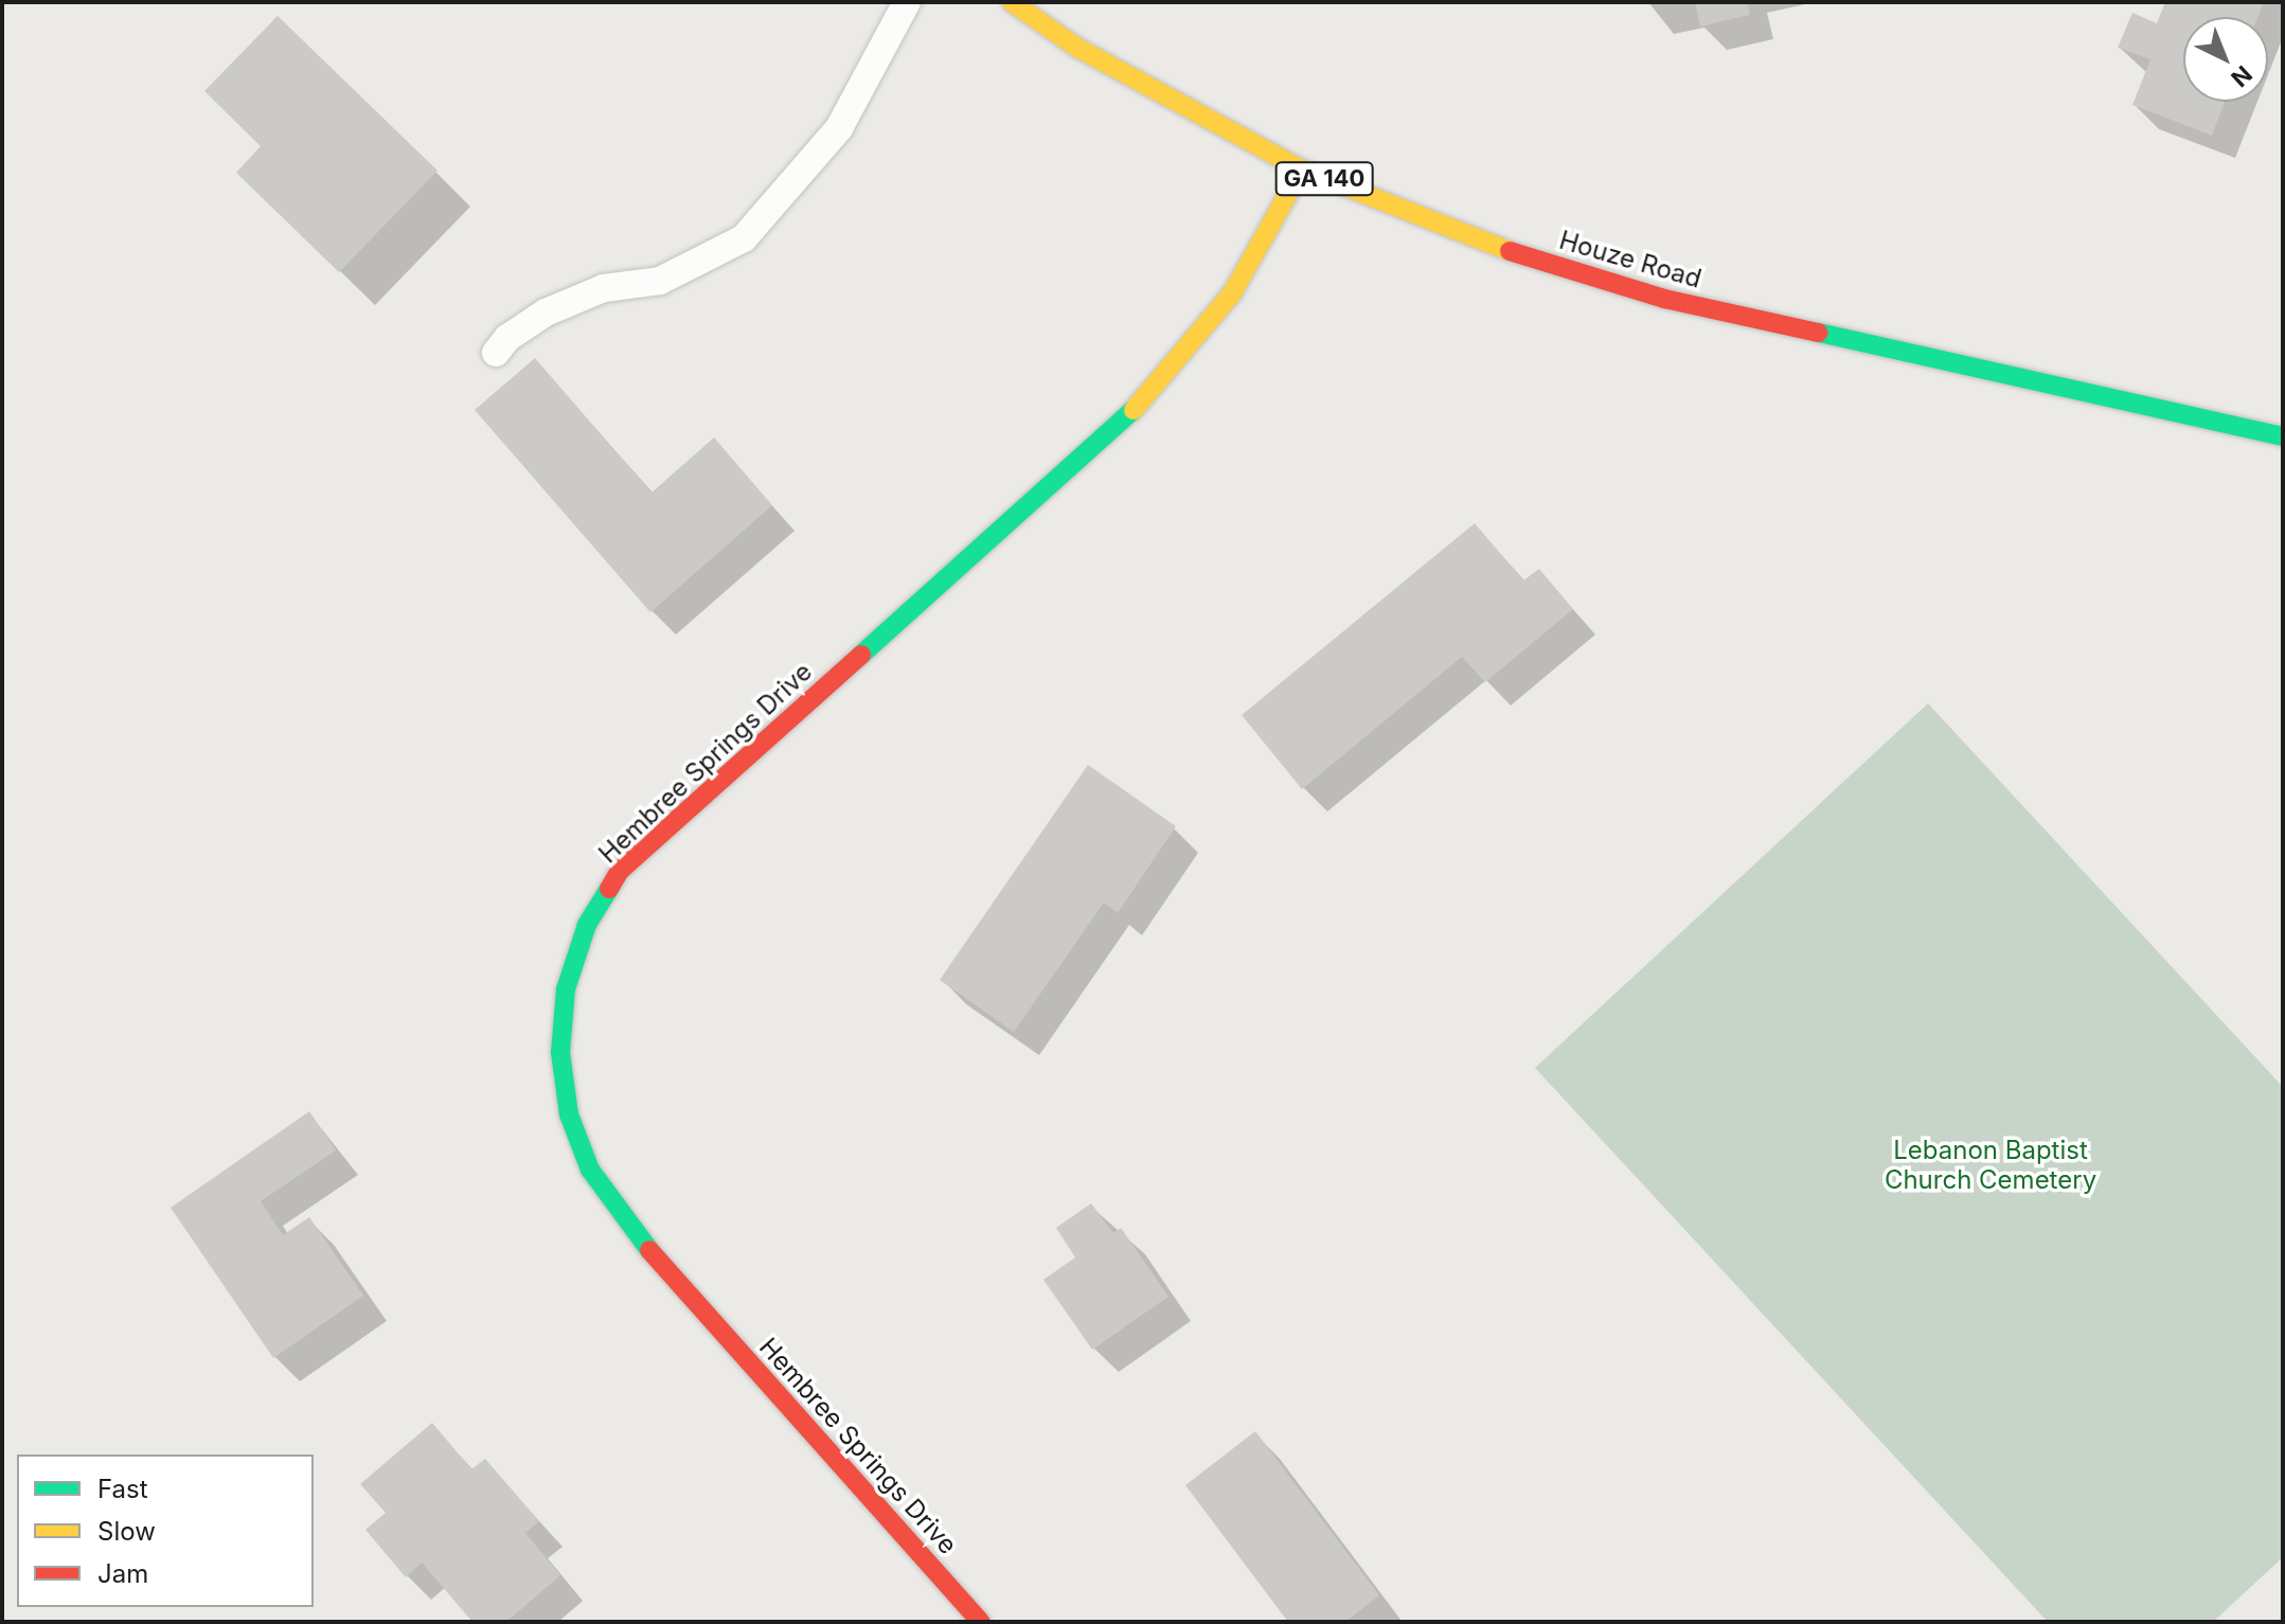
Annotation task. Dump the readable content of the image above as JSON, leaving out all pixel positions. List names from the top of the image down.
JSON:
{
  "streets": {
    "street": ["GA 140", "Houze Road", "Hembree Springs Drive"]
  },
  "crossings": [
    ["Houze Road", "Hembree Springs Drive"]
  ],
  "parks": ["Lebanon Baptist Church Cemetery"],
  "legend": ["Fast", "Slow", "Jam"],
  "north": "bottom right"
}
